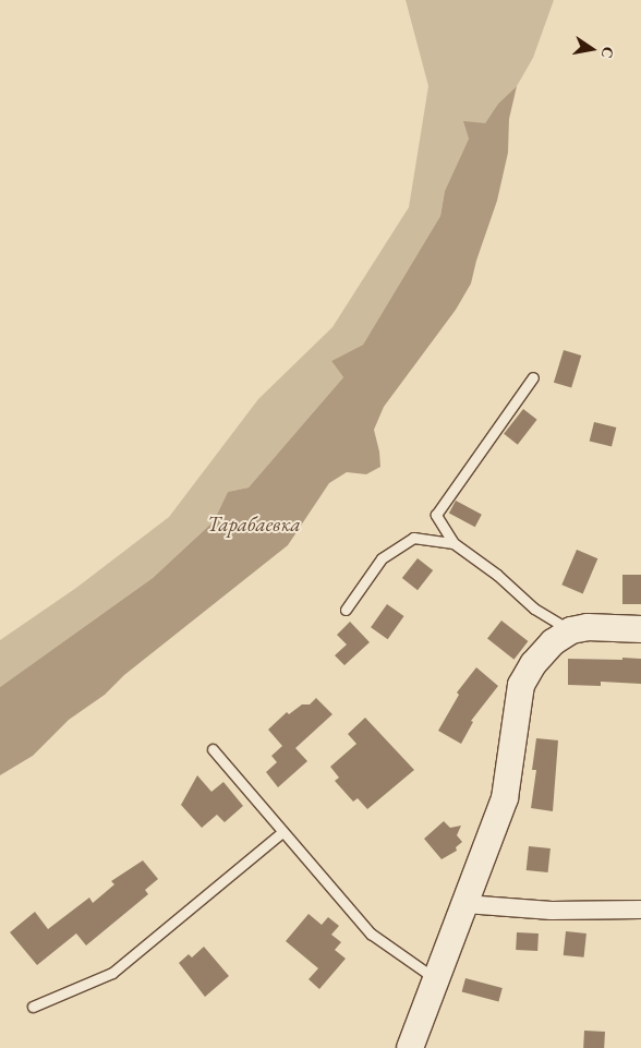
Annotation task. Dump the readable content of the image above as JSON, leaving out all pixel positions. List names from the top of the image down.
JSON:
{
  "water": ["Тарабаевка"],
  "north": "right"
}
